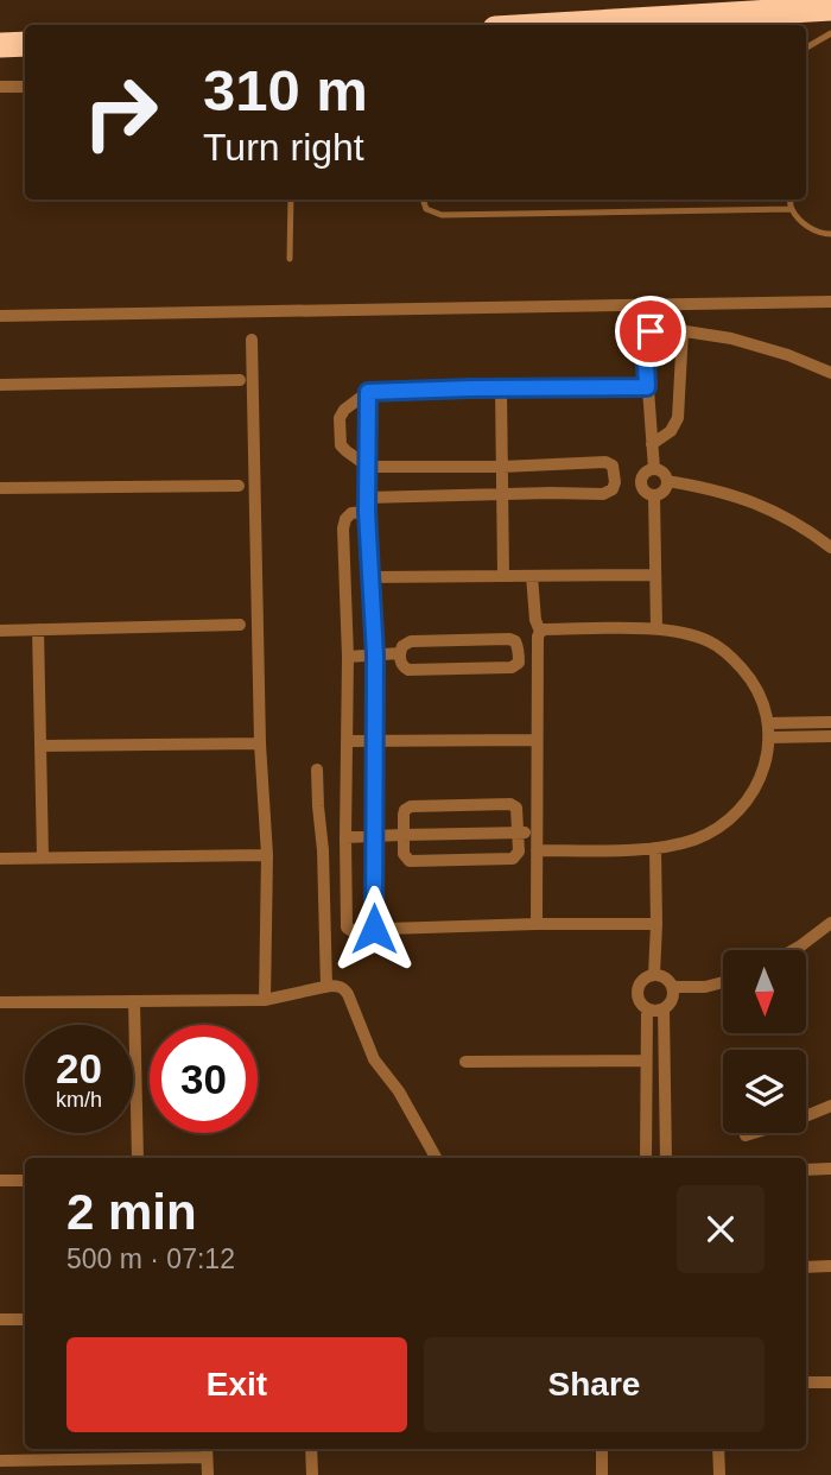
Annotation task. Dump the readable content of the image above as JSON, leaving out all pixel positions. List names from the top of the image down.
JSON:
{
  "north": "bottom",
  "page": {
    "turn": ["310 m", "Turn right"],
    "speed": "20 km/h",
    "limit": "30",
    "heading": ["2 min", "500 m · 07:12"],
    "buttons": ["Exit", "Share"]
  }
}
